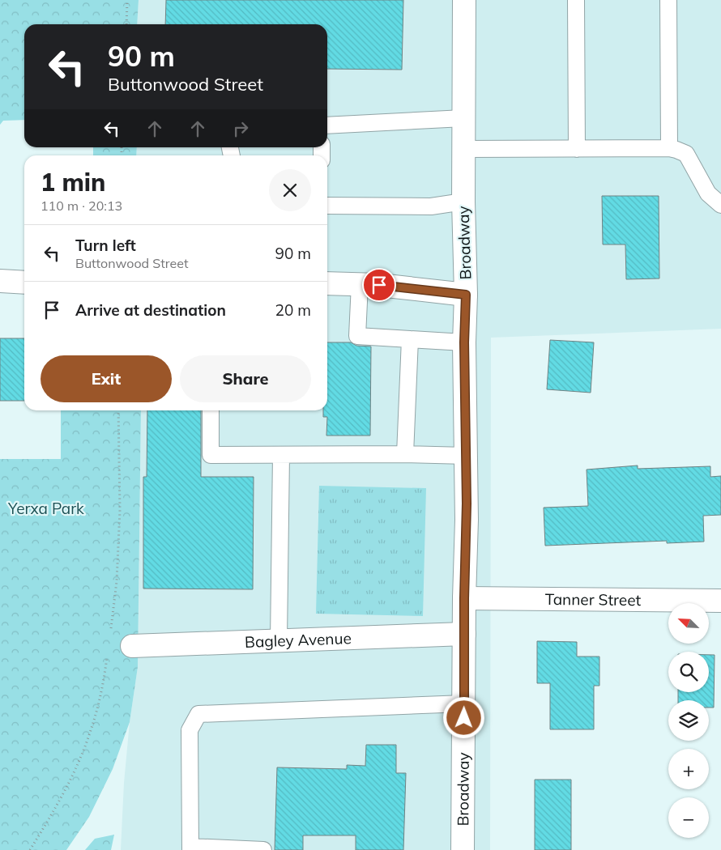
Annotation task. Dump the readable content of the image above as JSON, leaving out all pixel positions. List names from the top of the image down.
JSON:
{
  "streets": {
    "main road": ["Broadway", "Tanner Street", "Bagley Avenue"]
  },
  "crossings": [
    ["Broadway", "Tanner Street"],
    ["Broadway", "Bagley Avenue"]
  ],
  "parks": ["Yerxa Park"],
  "north": "top left",
  "page": {
    "turn": ["90 m", "Buttonwood Street"],
    "heading": ["1 min", "110 m · 20:13"],
    "list": [
      {
        "name": "Turn left",
        "note": "Buttonwood Street",
        "value": "90 m"
      },
      {
        "name": "Arrive at destination",
        "value": "20 m"
      }
    ],
    "buttons": ["Exit", "Share"],
    "map_buttons": ["+", "−"]
  }
}
